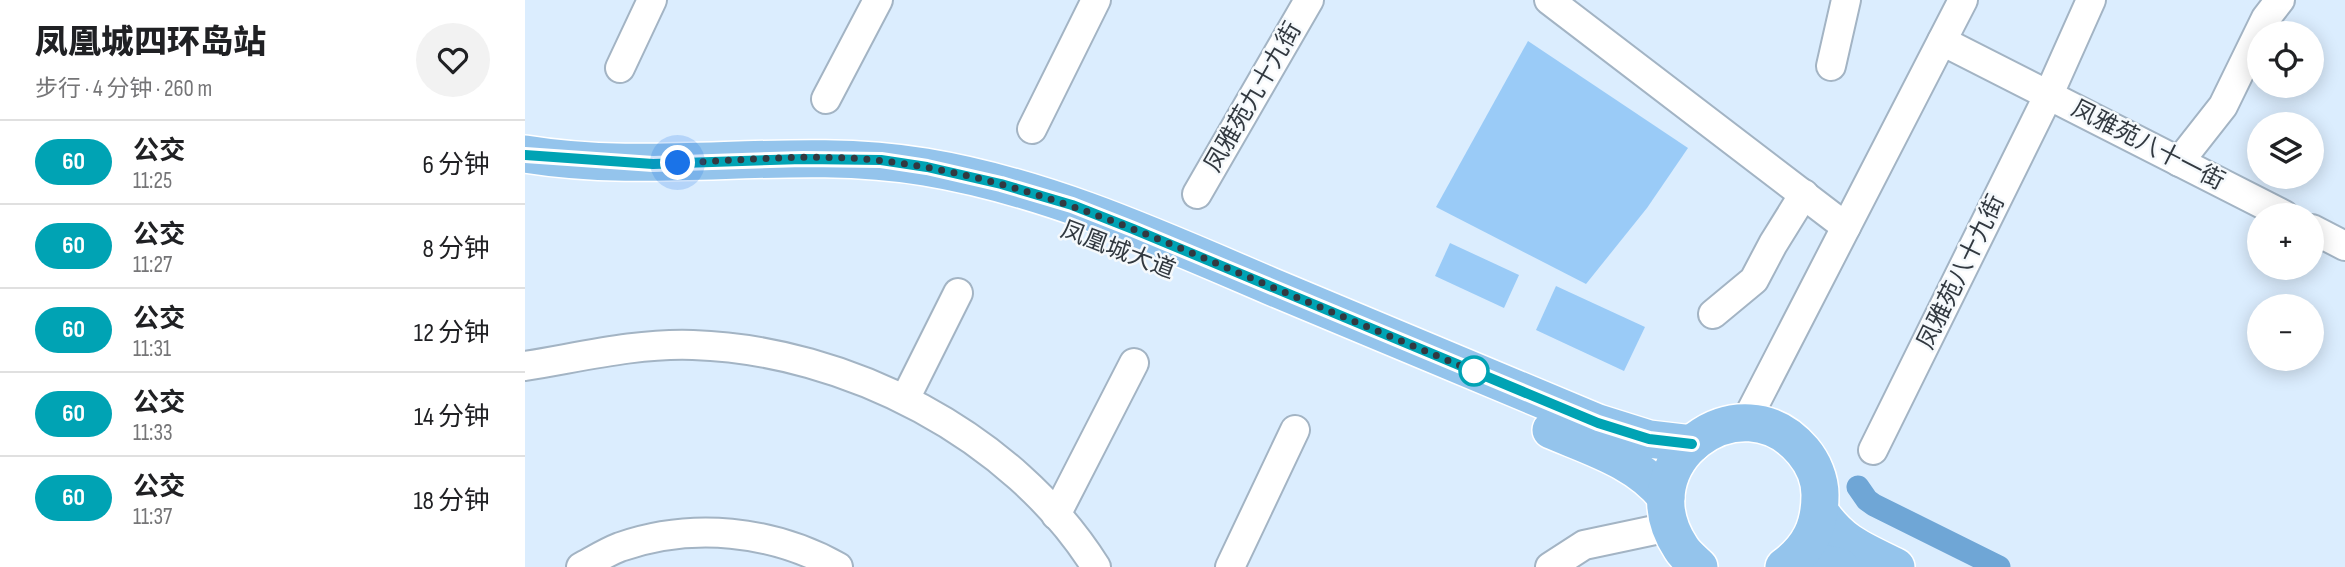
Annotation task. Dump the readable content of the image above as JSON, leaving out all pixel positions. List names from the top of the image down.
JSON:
{
  "streets": {
    "main road": ["凤凰城大道"],
    "street": ["凤雅苑九十九街", "凤雅苑八十一街", "凤雅苑八十九街"]
  },
  "crossings": [
    ["凤雅苑八十一街", "凤雅苑八十九街"]
  ],
  "lines": ["bus line 60"],
  "page": {
    "heading": ["凤凰城四环岛站", "步行 · 4 分钟 · 260 m"],
    "map_buttons": ["+", "−"],
    "list": [
      {
        "mark": "60",
        "name": "公交",
        "note": "11:25",
        "value": "6 分钟"
      },
      {
        "mark": "60",
        "name": "公交",
        "note": "11:27",
        "value": "8 分钟"
      },
      {
        "mark": "60",
        "name": "公交",
        "note": "11:31",
        "value": "12 分钟"
      },
      {
        "mark": "60",
        "name": "公交",
        "note": "11:33",
        "value": "14 分钟"
      },
      {
        "mark": "60",
        "name": "公交",
        "note": "11:37",
        "value": "18 分钟"
      }
    ]
  }
}
